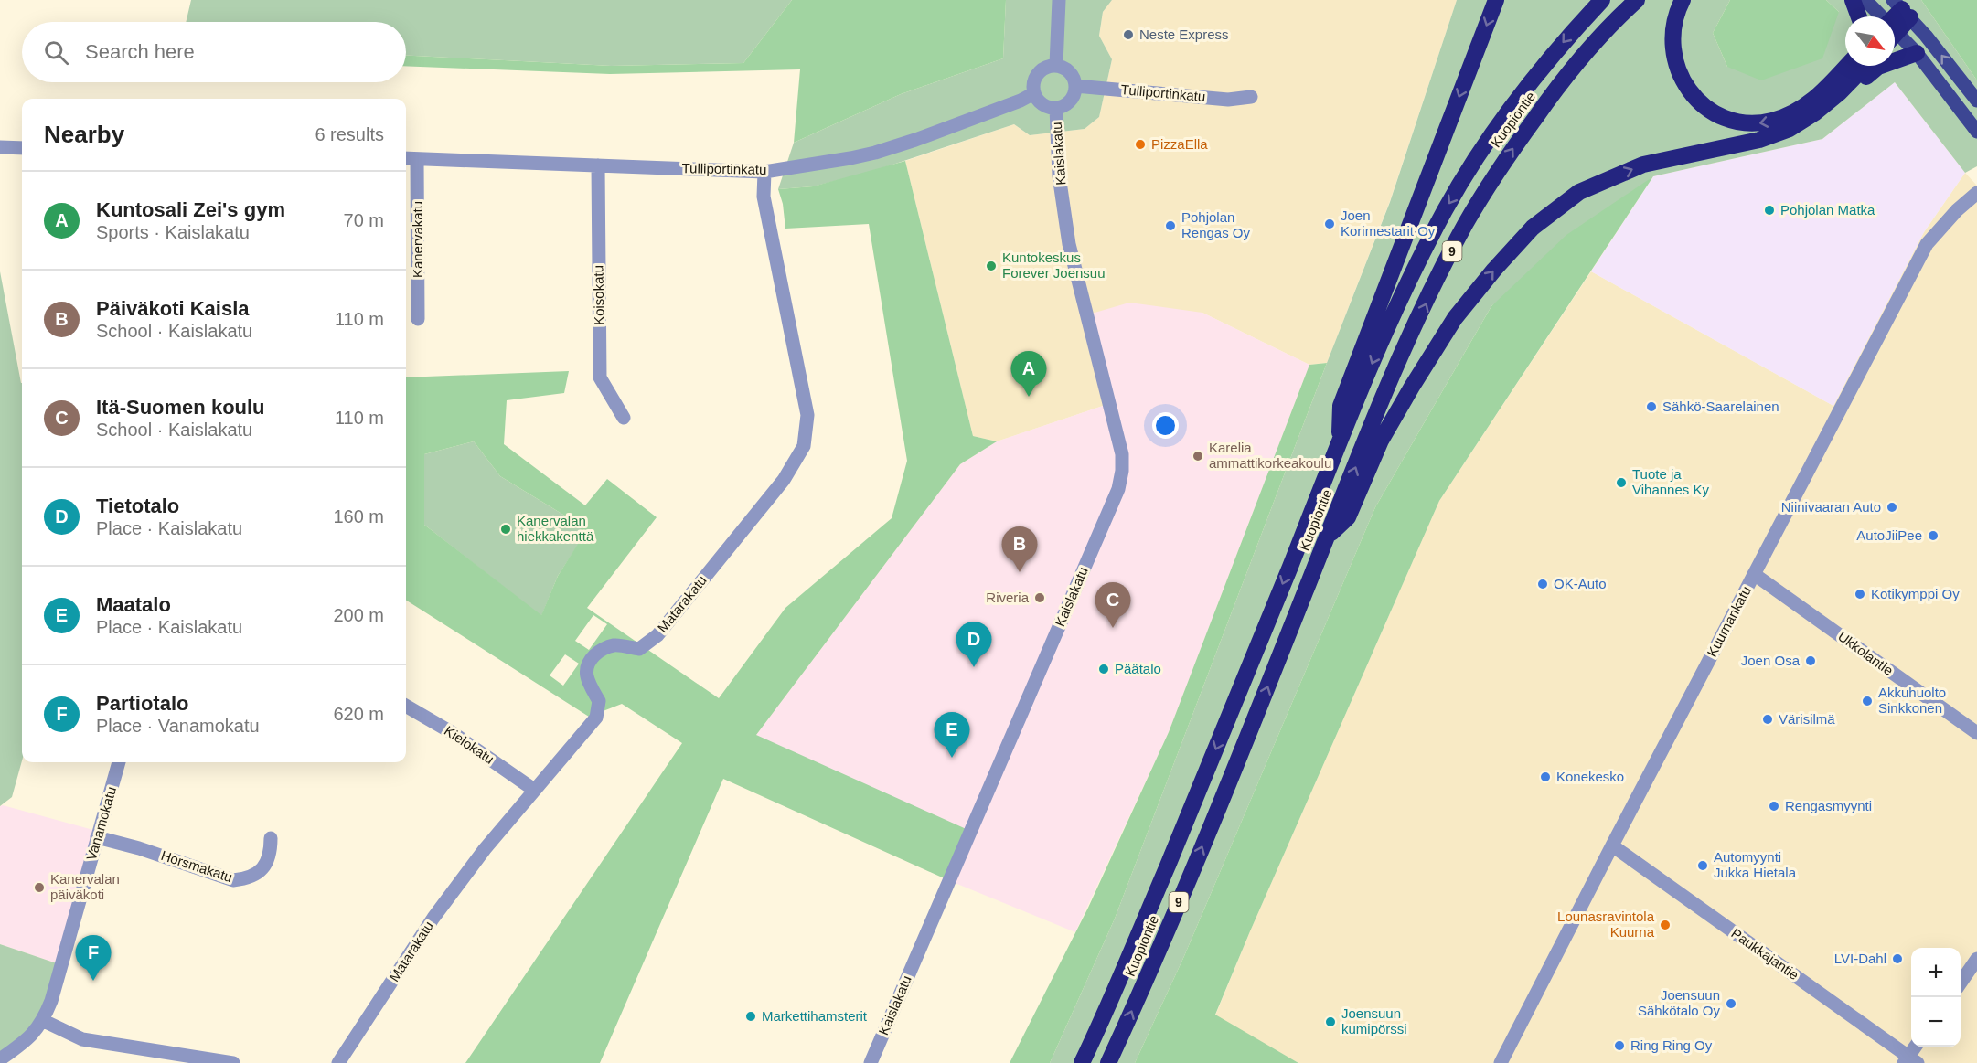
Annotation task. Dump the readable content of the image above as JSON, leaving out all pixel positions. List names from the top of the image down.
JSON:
{
  "streets": {
    "highway": ["Kuopiontie", "9"],
    "street": [
      "Tulliportinkatu",
      "Kaislakatu",
      "Kanervakatu",
      "Koisokatu",
      "Matarakatu",
      "Kuurnankatu",
      "Ukkolantie",
      "Kielokatu",
      "Vanamokatu",
      "Horsmakatu",
      "Paukkajantie"
    ]
  },
  "crossings": [
    ["Tulliportinkatu", "Kaislakatu"],
    ["Tulliportinkatu", "Kanervakatu"],
    ["Tulliportinkatu", "Koisokatu"],
    ["Tulliportinkatu", "Matarakatu"],
    ["Matarakatu", "Kielokatu"],
    ["Kuurnankatu", "Ukkolantie"],
    ["Kuurnankatu", "Paukkajantie"],
    ["Vanamokatu", "Horsmakatu"]
  ],
  "places": [
    "Neste Express",
    "PizzaElla",
    "Pohjolan Matka",
    "Joen Korimestarit Oy",
    "Pohjolan Rengas Oy",
    "Kuntokeskus Forever Joensuu",
    "Sähkö-Saarelainen",
    "Karelia ammattikorkeakoulu",
    "Tuote ja Vihannes Ky",
    "Niinivaaran Auto",
    "Kanervalan hiekkakenttä",
    "AutoJiiPee",
    "OK-Auto",
    "Kotikymppi Oy",
    "Riveria",
    "Joen Osa",
    "Päätalo",
    "Akkuhuolto Sinkkonen",
    "Värisilmä",
    "Konekesko",
    "Rengasmyynti",
    "Automyynti Jukka Hietala",
    "Kanervalan päiväkoti",
    "Lounasravintola Kuurna",
    "LVI-Dahl",
    "Joensuun Sähkötalo Oy",
    "Markettihamsterit",
    "Joensuun kumipörssi",
    "Ring Ring Oy"
  ],
  "north": "bottom right",
  "page": {
    "search": "Search here",
    "heading": ["Nearby", "6 results"],
    "list": [
      {
        "mark": "A",
        "name": "Kuntosali Zei's gym",
        "note": "Sports · Kaislakatu",
        "value": "70 m"
      },
      {
        "mark": "B",
        "name": "Päiväkoti Kaisla",
        "note": "School · Kaislakatu",
        "value": "110 m"
      },
      {
        "mark": "C",
        "name": "Itä-Suomen koulu",
        "note": "School · Kaislakatu",
        "value": "110 m"
      },
      {
        "mark": "D",
        "name": "Tietotalo",
        "note": "Place · Kaislakatu",
        "value": "160 m"
      },
      {
        "mark": "E",
        "name": "Maatalo",
        "note": "Place · Kaislakatu",
        "value": "200 m"
      },
      {
        "mark": "F",
        "name": "Partiotalo",
        "note": "Place · Vanamokatu",
        "value": "620 m"
      }
    ],
    "pins": [
      "A",
      "B",
      "C",
      "D",
      "E",
      "F"
    ],
    "map_buttons": ["+", "−"]
  }
}
